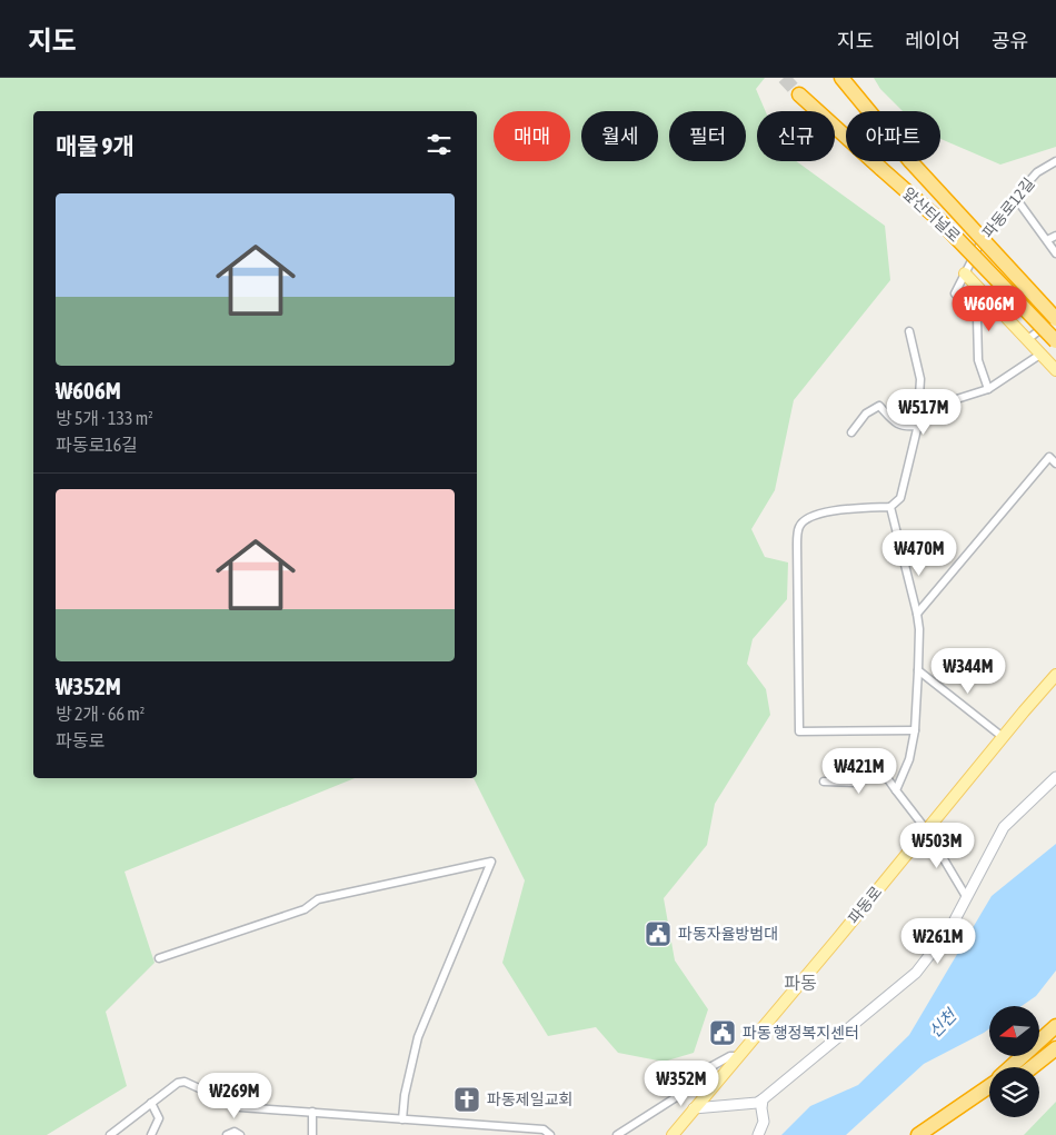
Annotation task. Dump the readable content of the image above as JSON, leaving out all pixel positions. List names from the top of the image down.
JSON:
{
  "streets": {
    "highway": ["앞산터널로"],
    "main road": ["파동로"],
    "street": ["파동로12길"]
  },
  "districts": ["파동"],
  "water": ["신천"],
  "places": {
    "public building": ["파동자율방범대", "파동 행정복지센터"],
    "church": ["파동제일교회"]
  },
  "north": "left",
  "page": {
    "header": "지도",
    "nav": ["지도", "레이어", "공유"],
    "chip": [
      "매매",
      "월세",
      "필터",
      "신규",
      "아파트"
    ],
    "heading": "매물 9개",
    "list": [
      {
        "name": "₩606M",
        "note": "방 5개 · 133 m² · 파동로16길"
      },
      {
        "name": "₩352M",
        "note": "방 2개 · 66 m² · 파동로"
      }
    ],
    "price": [
      "₩606M",
      "₩517M",
      "₩470M",
      "₩344M",
      "₩421M",
      "₩503M",
      "₩261M",
      "₩352M",
      "₩269M"
    ]
  }
}
